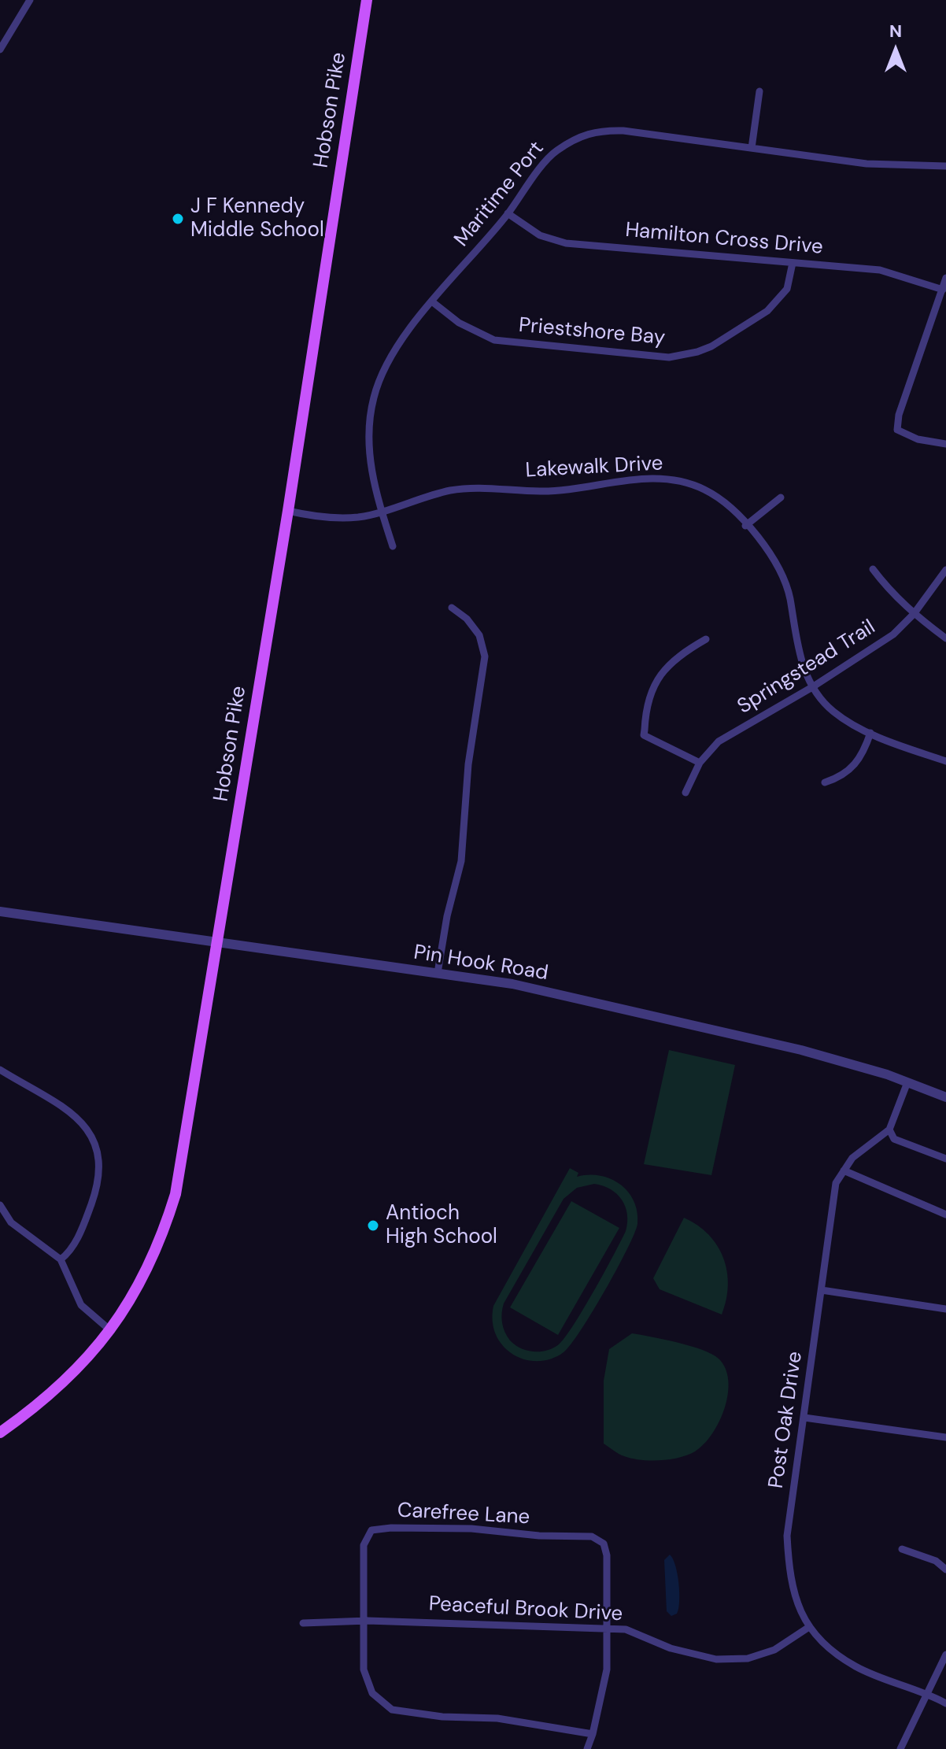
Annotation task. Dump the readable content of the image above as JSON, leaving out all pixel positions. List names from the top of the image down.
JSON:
{
  "streets": {
    "main road": ["Hobson Pike"],
    "street": [
      "Maritime Port",
      "Hamilton Cross Drive",
      "Priestshore Bay",
      "Lakewalk Drive",
      "Springstead Trail",
      "Pin Hook Road",
      "Post Oak Drive",
      "Carefree Lane",
      "Peaceful Brook Drive"
    ]
  },
  "crossings": [
    ["Hobson Pike", "Lakewalk Drive"],
    ["Hobson Pike", "Pin Hook Road"],
    ["Maritime Port", "Hamilton Cross Drive"],
    ["Maritime Port", "Priestshore Bay"],
    ["Maritime Port", "Lakewalk Drive"],
    ["Hamilton Cross Drive", "Priestshore Bay"],
    ["Lakewalk Drive", "Springstead Trail"],
    ["Post Oak Drive", "Peaceful Brook Drive"],
    ["Carefree Lane", "Peaceful Brook Drive"]
  ],
  "places": ["J F Kennedy Middle School", "Antioch High School"],
  "north": "top"
}
